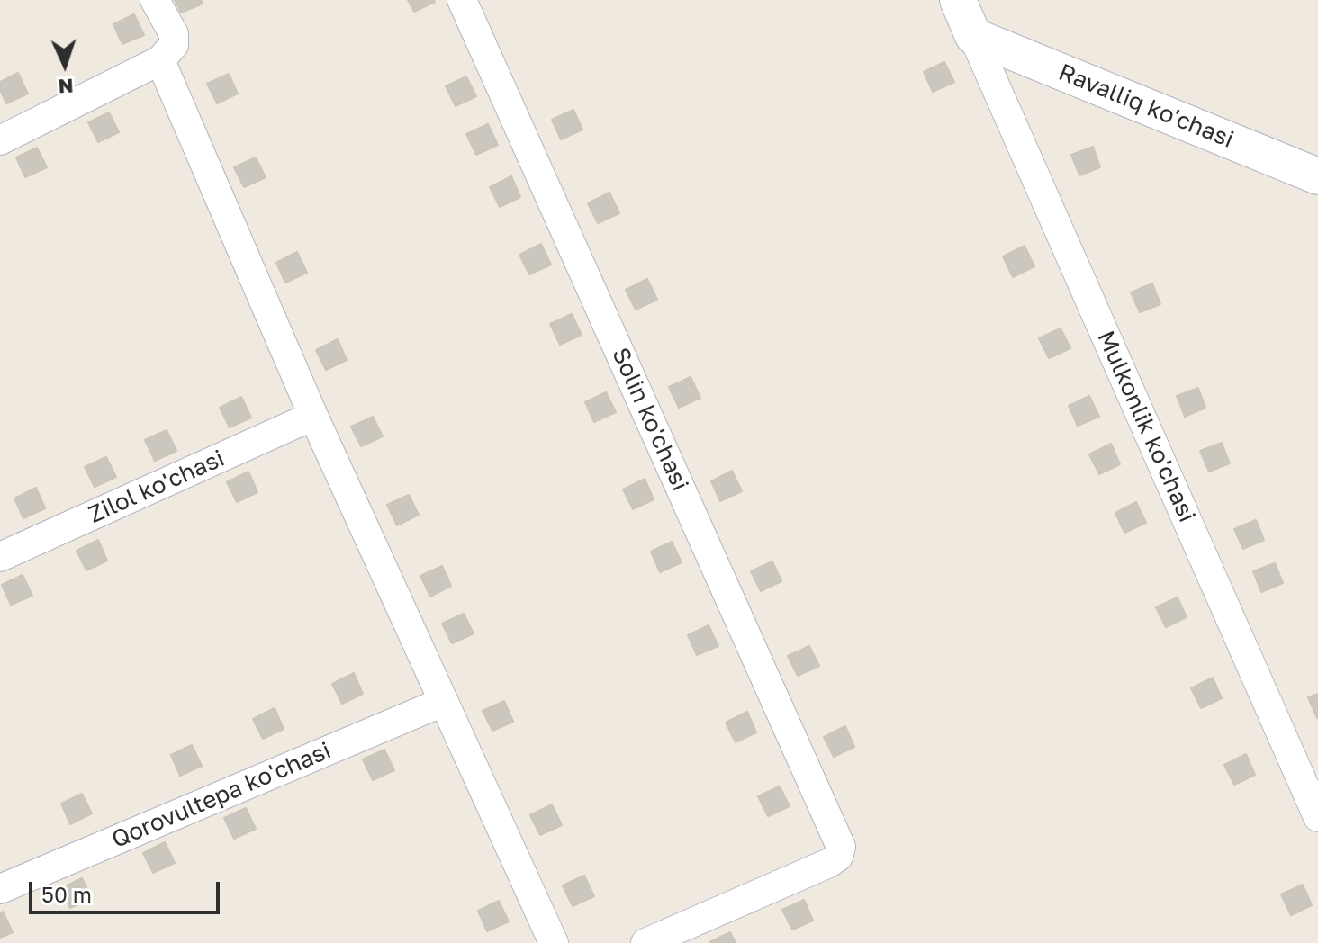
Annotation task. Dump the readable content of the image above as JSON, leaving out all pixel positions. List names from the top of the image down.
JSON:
{
  "streets": {
    "street": [
      "Ravalliq ko'chasi",
      "Solin ko'chasi",
      "Mulkonlik ko'chasi",
      "Zilol ko'chasi",
      "Qorovultepa ko'chasi"
    ]
  },
  "crossings": [
    ["Ravalliq ko'chasi", "Mulkonlik ko'chasi"]
  ],
  "scale_bar": "50 m",
  "north": "bottom"
}
